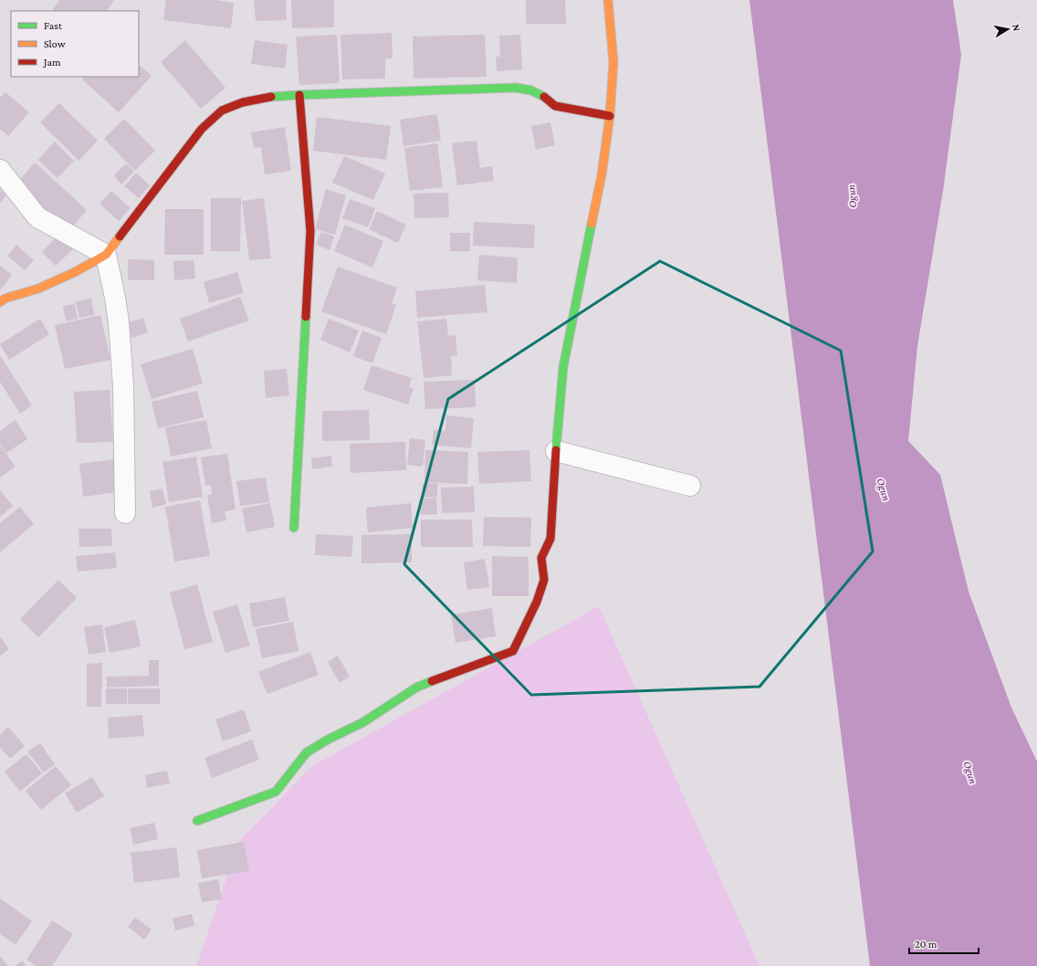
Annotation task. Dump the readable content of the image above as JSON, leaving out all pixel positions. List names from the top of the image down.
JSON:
{
  "water": ["Ogun"],
  "legend": ["Fast", "Slow", "Jam"],
  "scale_bar": "20 m",
  "north": "right"
}
